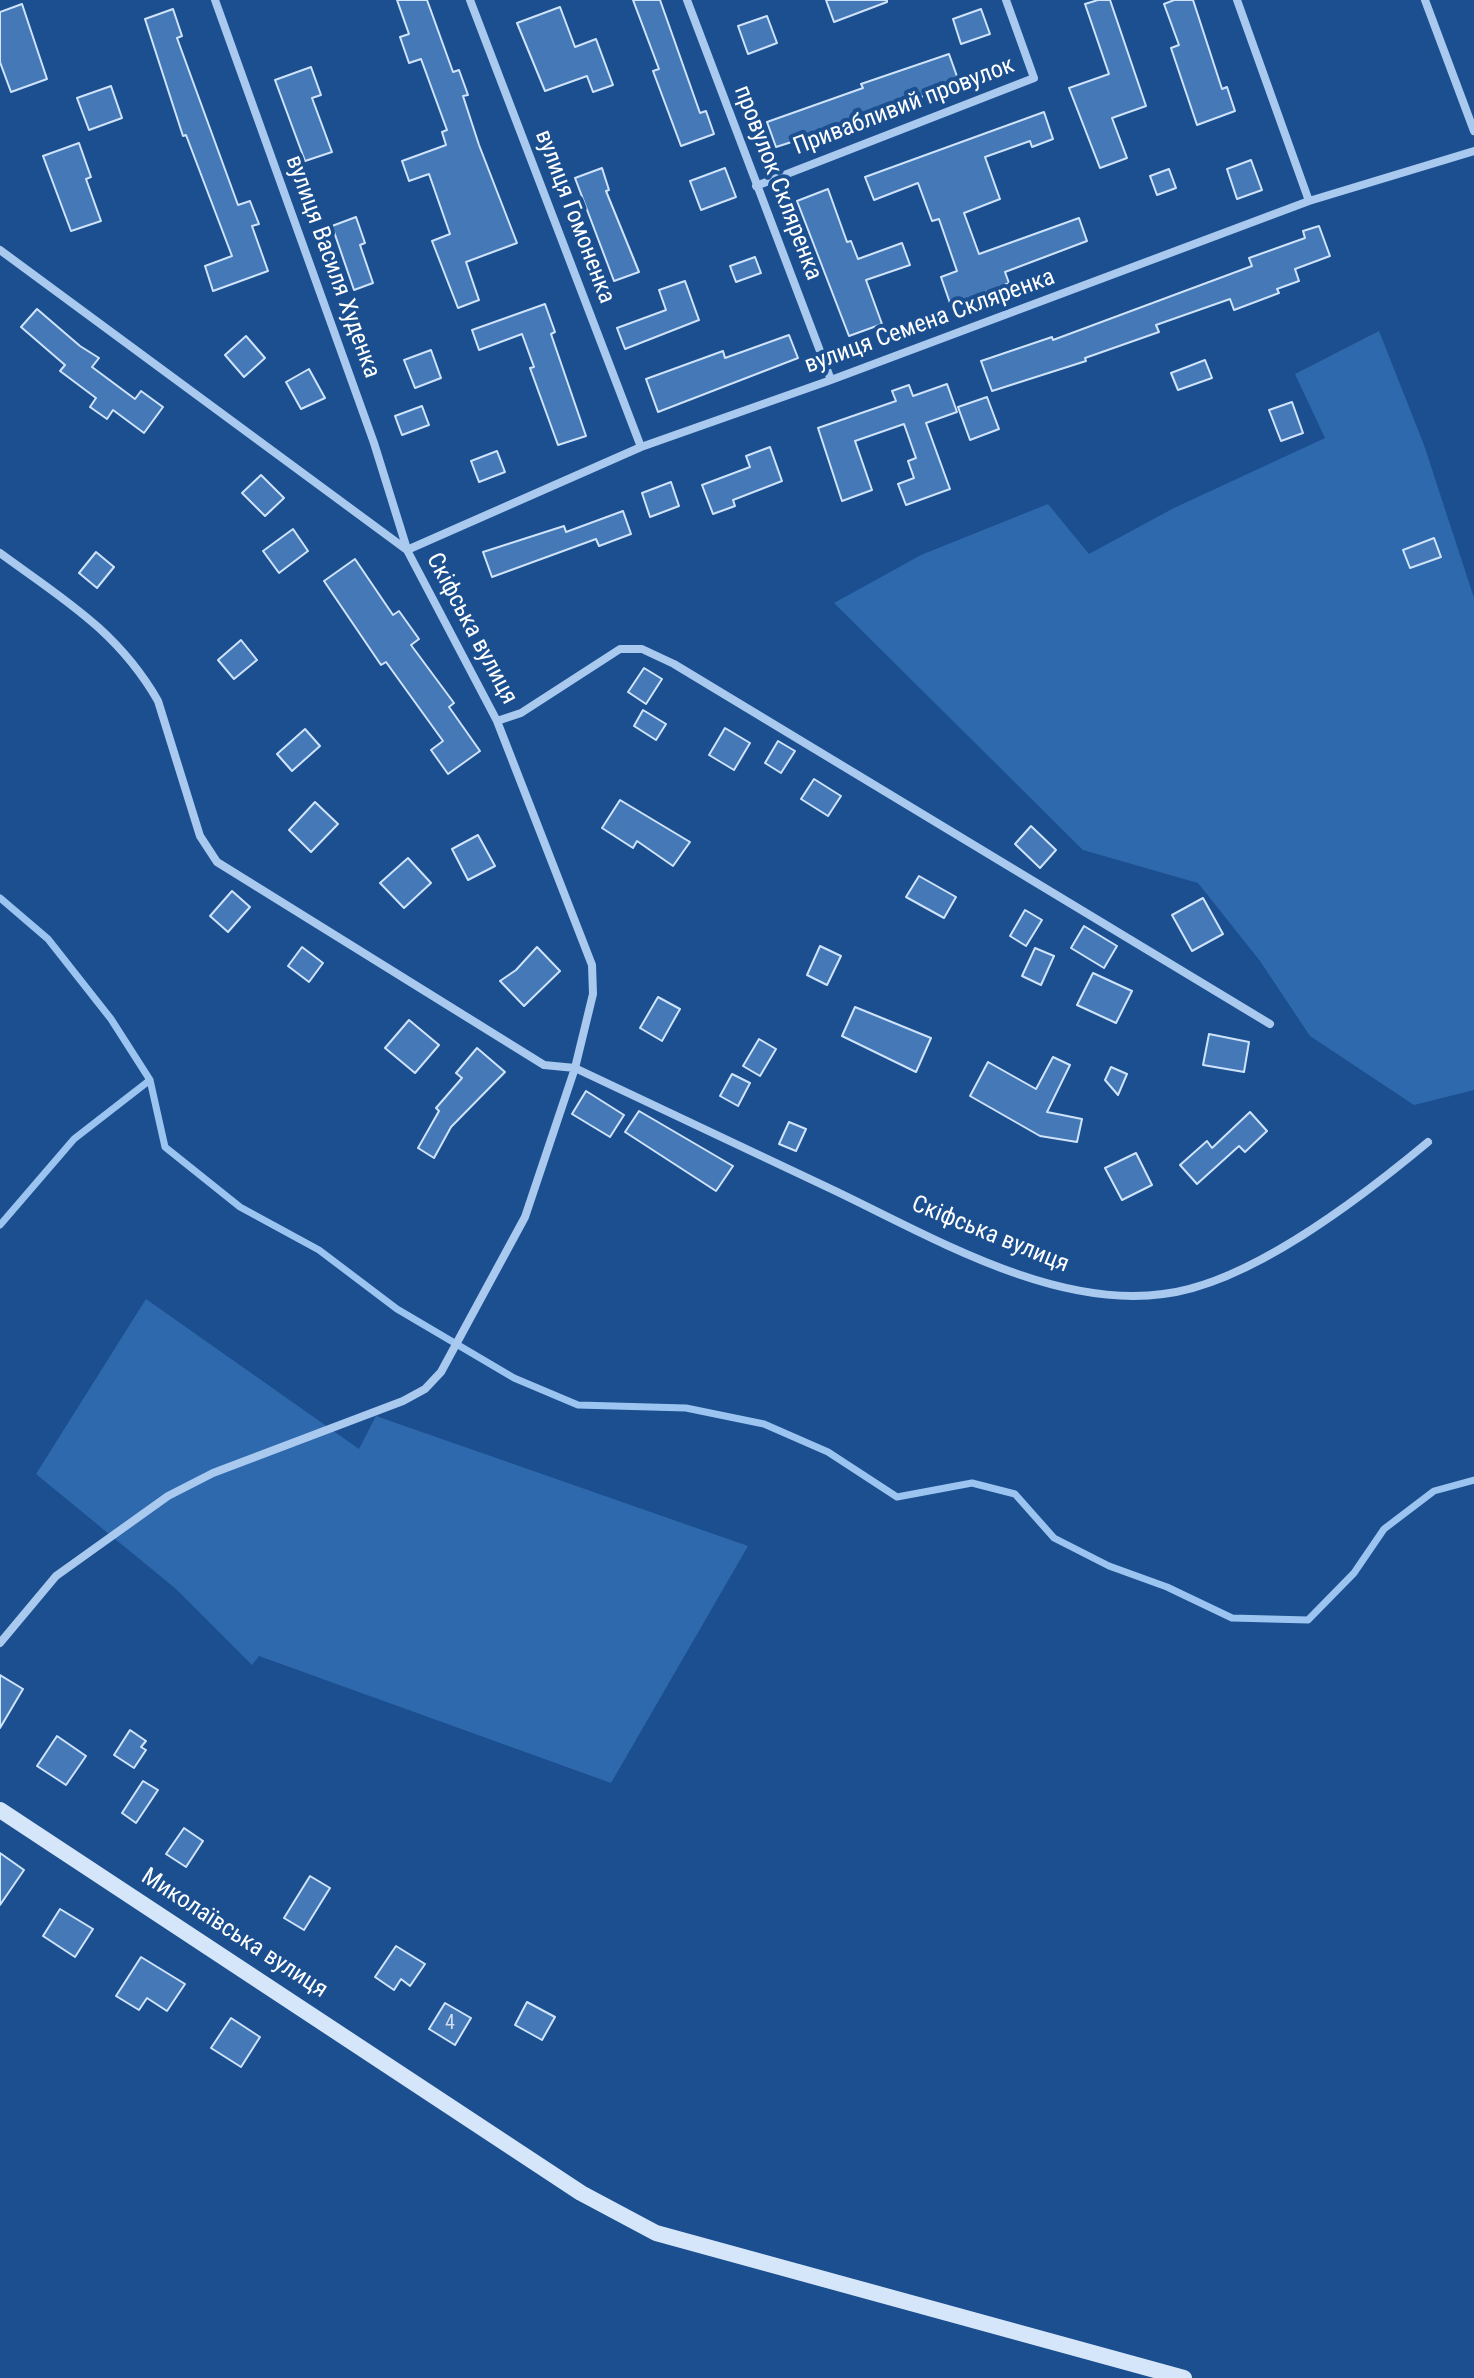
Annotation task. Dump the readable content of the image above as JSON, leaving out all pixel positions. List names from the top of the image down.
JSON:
{
  "streets": {
    "street": [
      "Привабливий провулок",
      "провулок Скляренка",
      "вулиця Гомоненка",
      "вулиця Василя Худенка",
      "вулиця Семена Скляренка",
      "Скіфська вулиця",
      "Миколаївська вулиця"
    ]
  },
  "crossings": [
    ["Привабливий провулок", "провулок Скляренка"],
    ["провулок Скляренка", "вулиця Семена Скляренка"],
    ["вулиця Гомоненка", "вулиця Семена Скляренка"],
    ["вулиця Василя Худенка", "вулиця Семена Скляренка"],
    ["вулиця Василя Худенка", "Скіфська вулиця"],
    ["вулиця Семена Скляренка", "Скіфська вулиця"]
  ],
  "house_numbers": ["4"]
}
